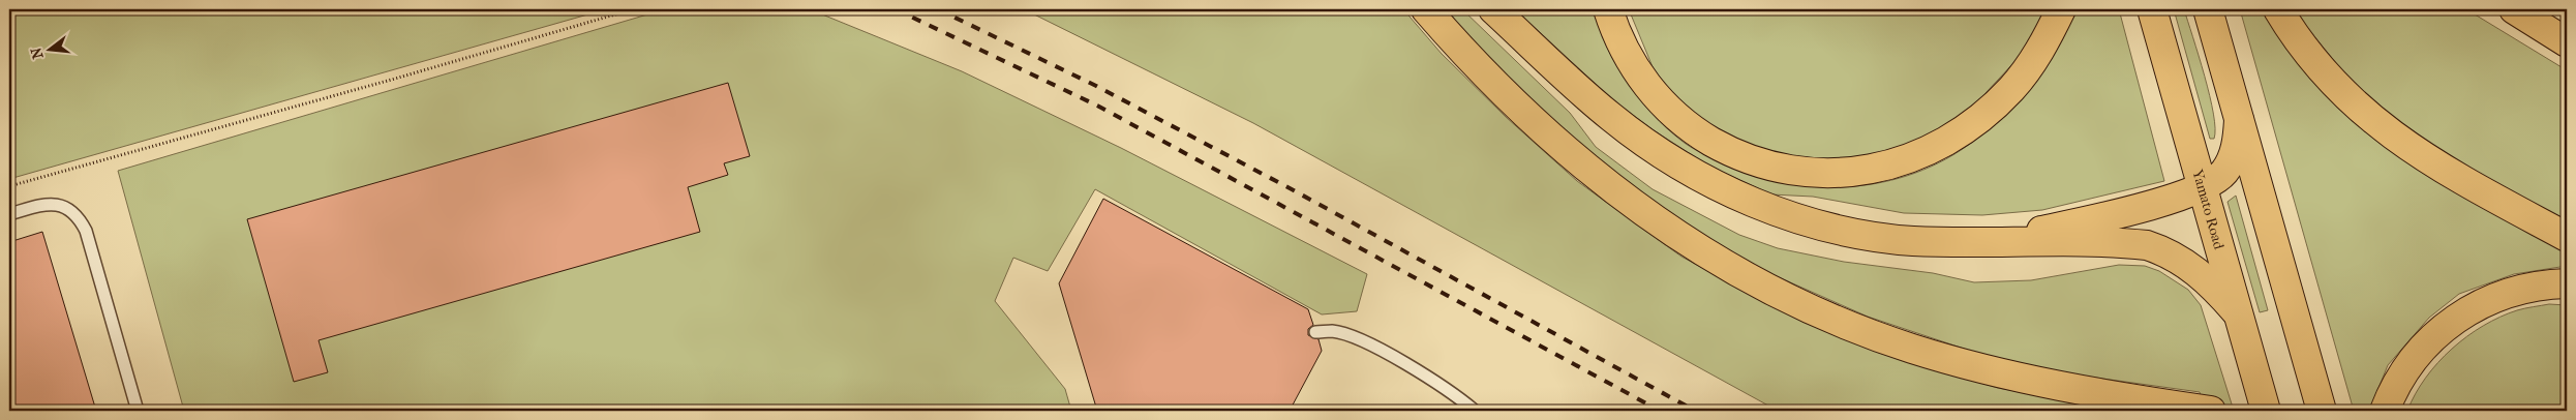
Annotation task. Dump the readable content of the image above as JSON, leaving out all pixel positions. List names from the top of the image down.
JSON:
{
  "streets": {
    "main road": ["Yamato Road"]
  },
  "north": "left"
}
